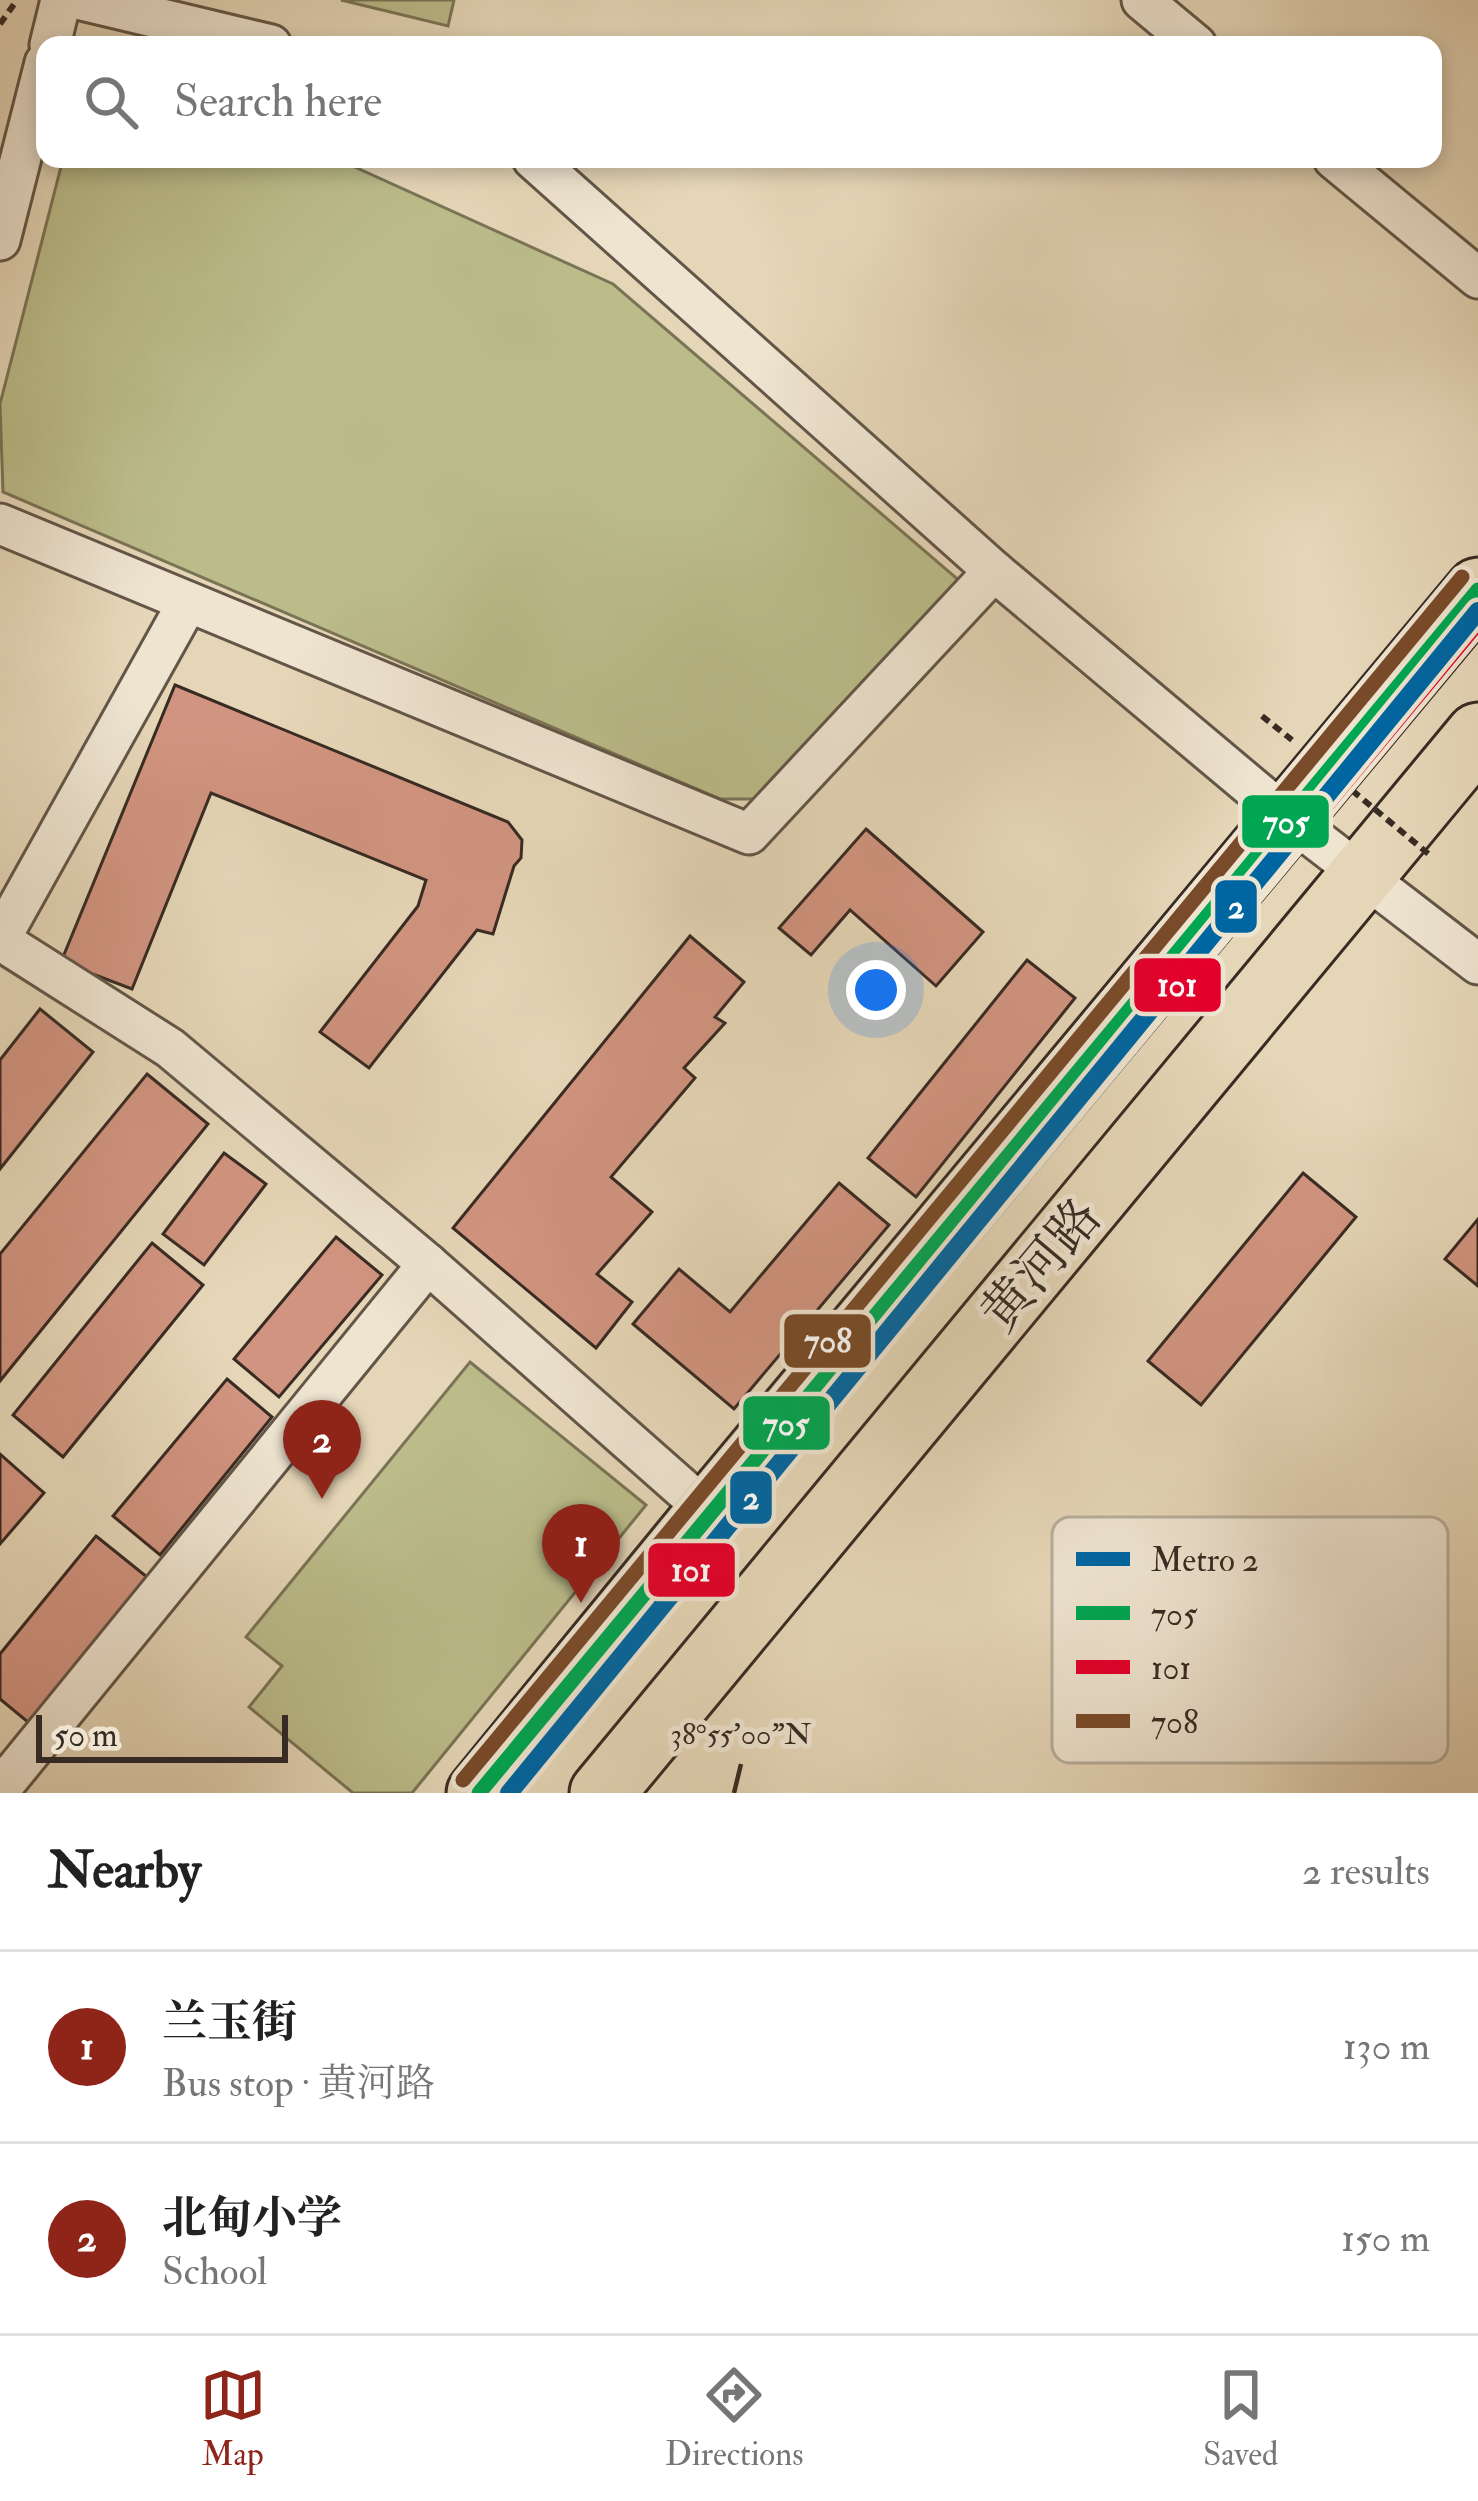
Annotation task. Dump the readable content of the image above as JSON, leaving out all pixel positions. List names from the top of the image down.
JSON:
{
  "streets": {
    "main road": ["黄河路"]
  },
  "lines": [
    "transit line 708",
    "transit line 705",
    "metro line 2",
    "transit line 101"
  ],
  "legend": [
    "Metro 2",
    "705",
    "101",
    "708"
  ],
  "scale_bar": "50 m",
  "page": {
    "search": "Search here",
    "pins": ["2", "1"],
    "scale": "50 m",
    "heading": ["Nearby", "2 results"],
    "list": [
      {
        "mark": "1",
        "name": "兰玉街",
        "note": "Bus stop · 黄河路",
        "value": "130 m"
      },
      {
        "mark": "2",
        "name": "北甸小学",
        "note": "School",
        "value": "150 m"
      }
    ],
    "nav": ["Map", "Directions", "Saved"]
  },
  "coordinates": ["38°55'00\"N"]
}
